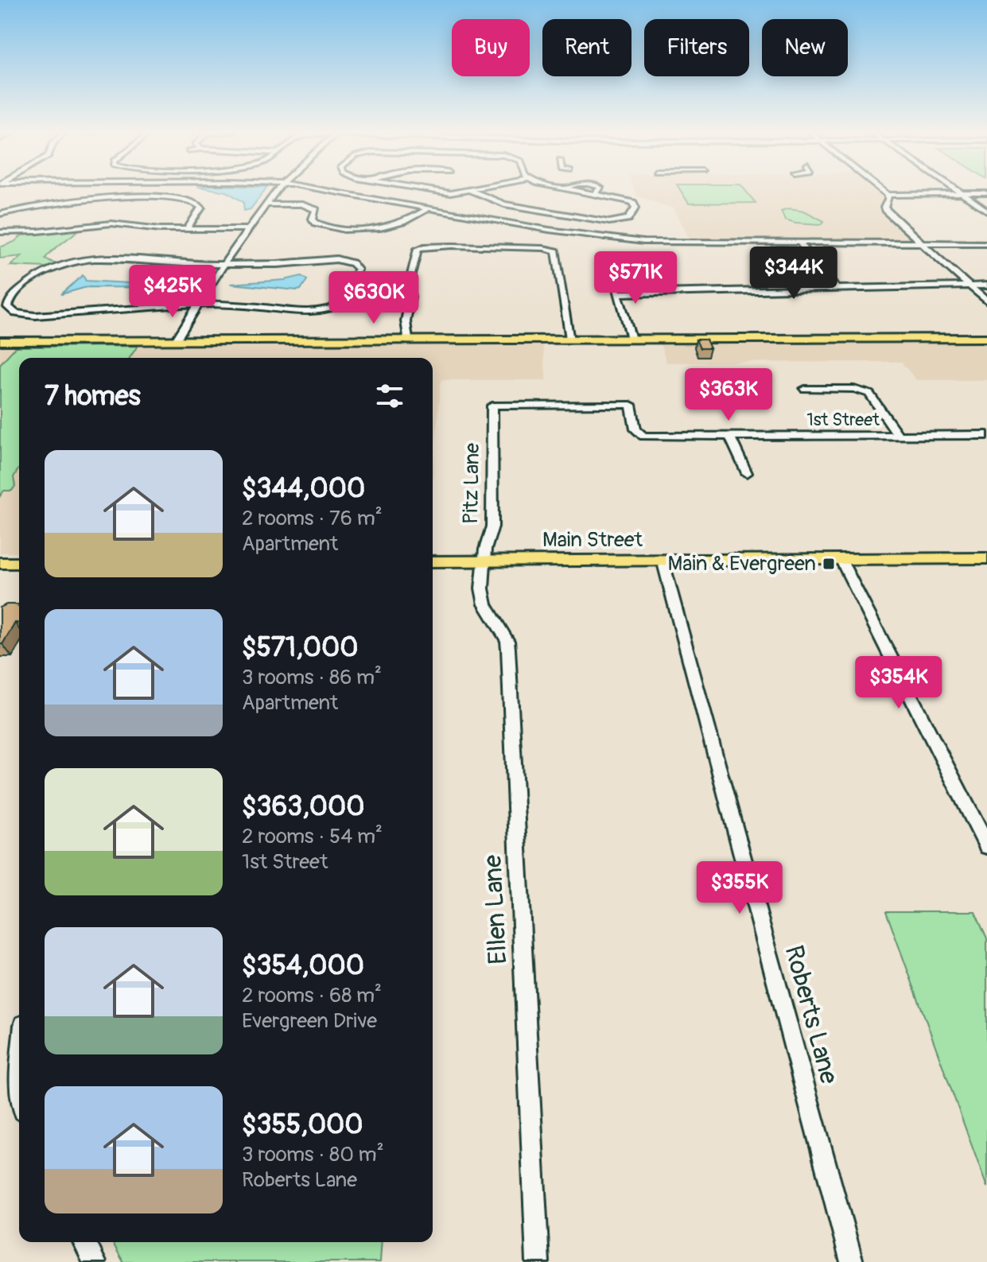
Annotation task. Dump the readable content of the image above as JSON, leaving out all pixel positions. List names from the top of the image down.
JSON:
{
  "streets": {
    "main road": ["Main Street"],
    "street": [
      "1st Street",
      "Pitz Lane",
      "Ellen Lane",
      "Roberts Lane"
    ]
  },
  "crossings": [
    ["1st Street", "Pitz Lane"],
    ["Pitz Lane", "Main Street"],
    ["Pitz Lane", "Ellen Lane"],
    ["Main Street", "Ellen Lane"],
    ["Main Street", "Roberts Lane"]
  ],
  "places": {
    "transit": ["Main & Evergreen"]
  },
  "page": {
    "chip": [
      "Buy",
      "Rent",
      "Filters",
      "New"
    ],
    "price": [
      "$344K",
      "$571K",
      "$425K",
      "$630K",
      "$363K",
      "$354K",
      "$355K"
    ],
    "heading": "7 homes",
    "list": [
      {
        "name": "$344,000",
        "note": "2 rooms · 76 m² · Apartment"
      },
      {
        "name": "$571,000",
        "note": "3 rooms · 86 m² · Apartment"
      },
      {
        "name": "$363,000",
        "note": "2 rooms · 54 m² · 1st Street"
      },
      {
        "name": "$354,000",
        "note": "2 rooms · 68 m² · Evergreen Drive"
      },
      {
        "name": "$355,000",
        "note": "3 rooms · 80 m² · Roberts Lane"
      }
    ]
  }
}
